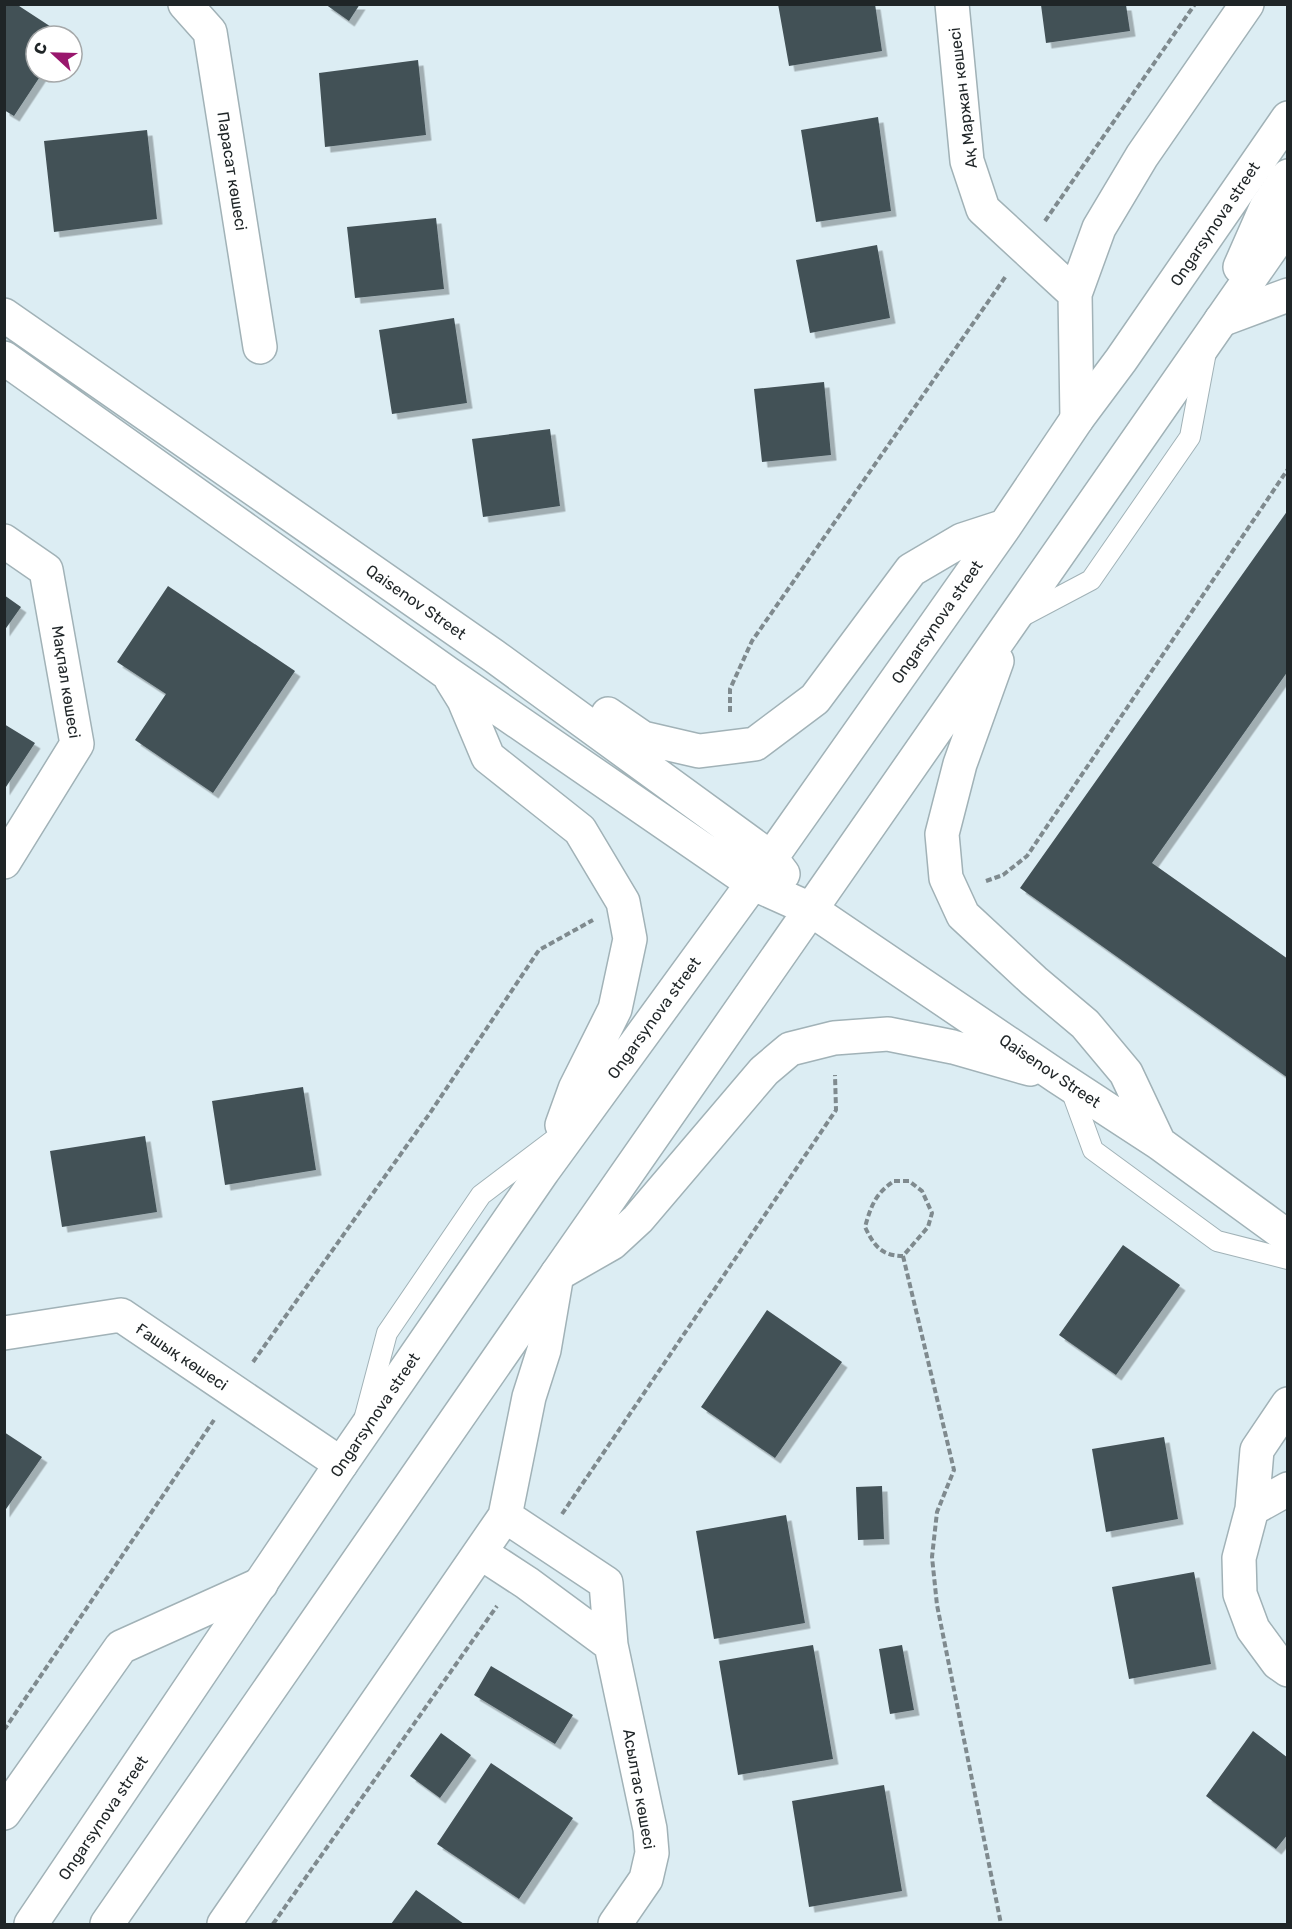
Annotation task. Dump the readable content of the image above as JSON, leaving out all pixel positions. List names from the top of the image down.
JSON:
{
  "streets": {
    "street": [
      "Ақ Маржан көшесі",
      "Парасат көшесі",
      "Ongarsynova street",
      "Qaisenov Street",
      "Мақпал көшесі",
      "Ғашық көшесі",
      "Асылтас көшесі"
    ]
  },
  "crossings": [
    ["Ongarsynova street", "Qaisenov Street"],
    ["Ongarsynova street", "Ғашық көшесі"]
  ],
  "north": "left"
}
